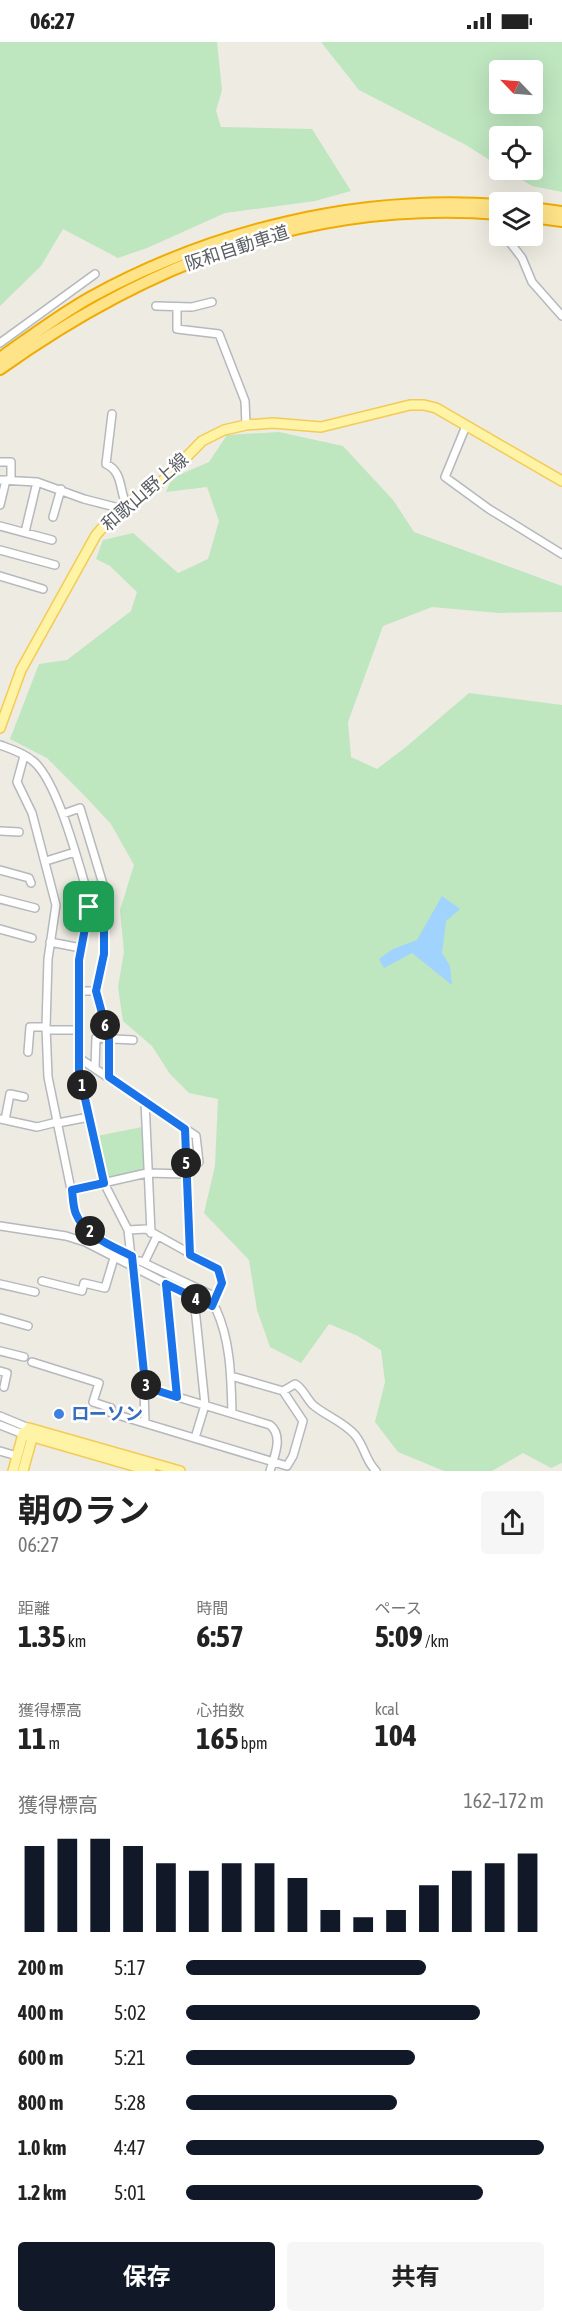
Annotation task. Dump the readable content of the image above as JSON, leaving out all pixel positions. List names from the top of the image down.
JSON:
{
  "streets": {
    "highway": ["阪和自動車道"],
    "main road": ["和歌山野上線"]
  },
  "places": ["ローソン"],
  "north": "top left",
  "page": {
    "status": "06:27",
    "pins": [
      "6",
      "1",
      "5",
      "2",
      "4",
      "3"
    ],
    "heading": ["朝のラン", "06:27"],
    "stats": [
      ["距離", "1.35 km"],
      ["時間", "6:57"],
      ["ペース", "5:09 /km"],
      ["獲得標高", "11 m"],
      ["心拍数", "165 bpm"],
      ["kcal", "104"]
    ],
    "chart": ["獲得標高", "162–172 m"],
    "list": [
      {
        "name": "200 m",
        "note": "5:17"
      },
      {
        "name": "400 m",
        "note": "5:02"
      },
      {
        "name": "600 m",
        "note": "5:21"
      },
      {
        "name": "800 m",
        "note": "5:28"
      },
      {
        "name": "1.0 km",
        "note": "4:47"
      },
      {
        "name": "1.2 km",
        "note": "5:01"
      }
    ],
    "buttons": ["保存", "共有"]
  }
}
